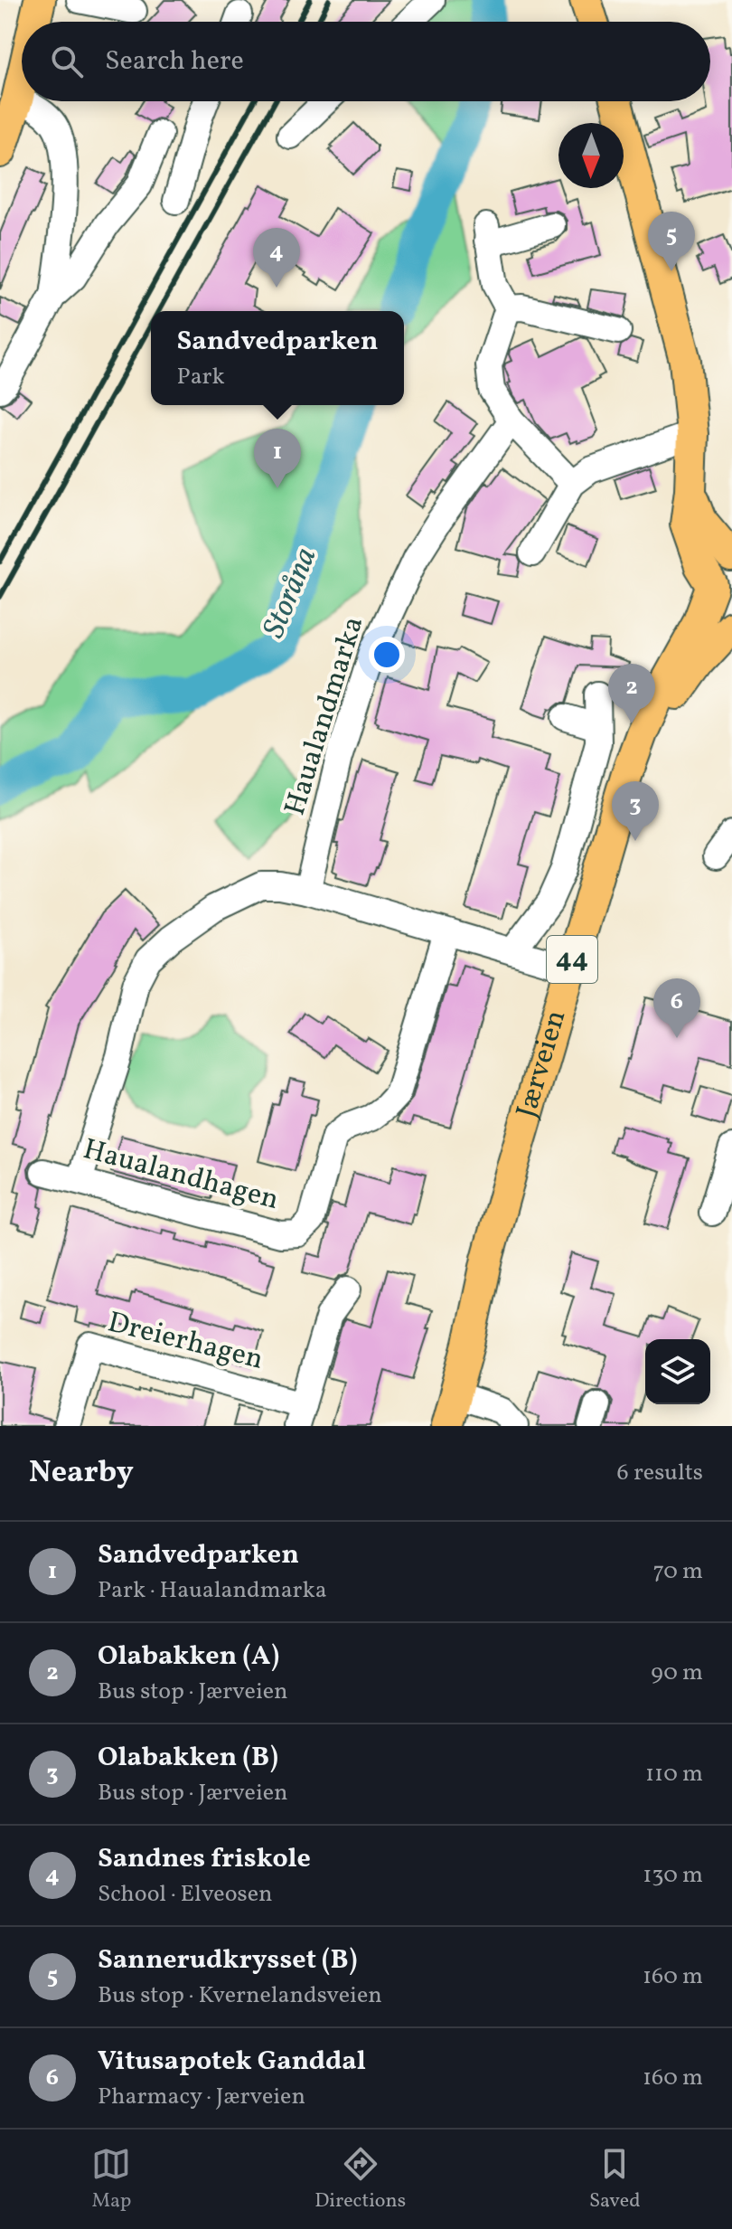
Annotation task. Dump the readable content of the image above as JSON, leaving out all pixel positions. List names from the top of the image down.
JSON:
{
  "streets": {
    "main road": ["44", "Jærveien"],
    "street": ["Haualandmarka", "Haualandhagen", "Dreierhagen"]
  },
  "crossings": [
    ["44", "Jærveien"]
  ],
  "water": ["Storåna"],
  "north": "bottom",
  "page": {
    "search": "Search here",
    "pins": [
      "5",
      "4",
      "1",
      "2",
      "3",
      "6"
    ],
    "popup": ["Sandvedparken", "Park"],
    "heading": ["Nearby", "6 results"],
    "list": [
      {
        "mark": "1",
        "name": "Sandvedparken",
        "note": "Park · Haualandmarka",
        "value": "70 m"
      },
      {
        "mark": "2",
        "name": "Olabakken (A)",
        "note": "Bus stop · Jærveien",
        "value": "90 m"
      },
      {
        "mark": "3",
        "name": "Olabakken (B)",
        "note": "Bus stop · Jærveien",
        "value": "110 m"
      },
      {
        "mark": "4",
        "name": "Sandnes friskole",
        "note": "School · Elveosen",
        "value": "130 m"
      },
      {
        "mark": "5",
        "name": "Sannerudkrysset (B)",
        "note": "Bus stop · Kvernelandsveien",
        "value": "160 m"
      },
      {
        "mark": "6",
        "name": "Vitusapotek Ganddal",
        "note": "Pharmacy · Jærveien",
        "value": "160 m"
      }
    ],
    "nav": ["Map", "Directions", "Saved"]
  }
}
